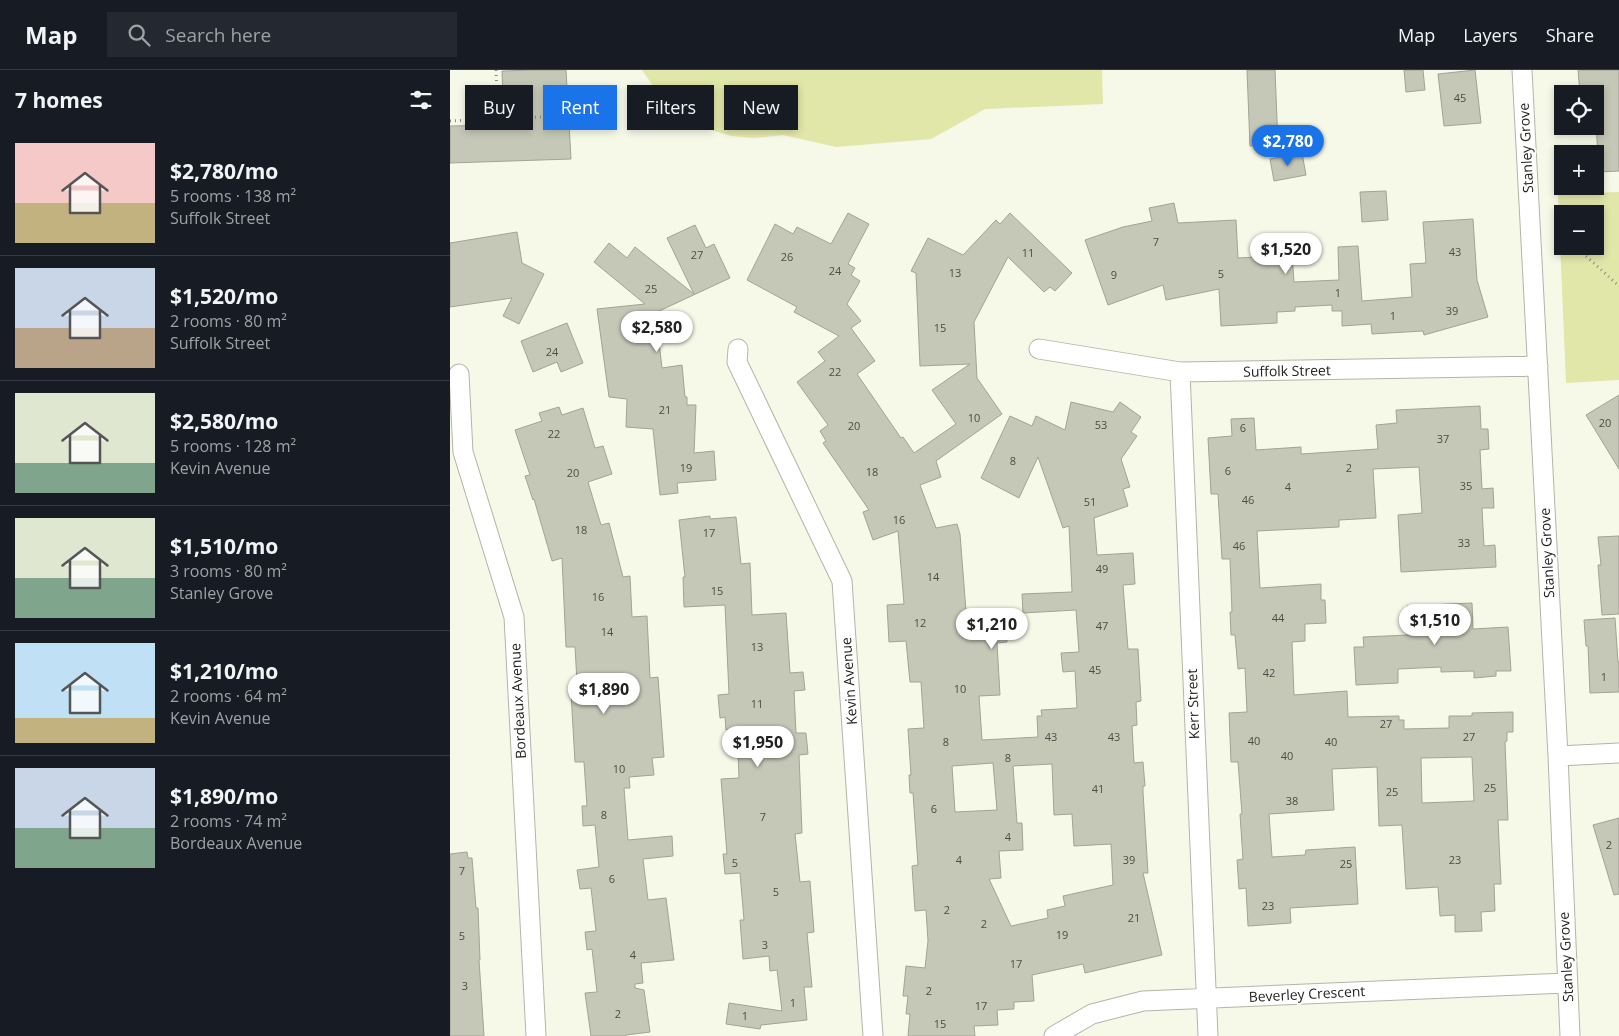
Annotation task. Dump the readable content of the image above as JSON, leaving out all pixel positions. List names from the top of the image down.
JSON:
{
  "streets": {
    "street": [
      "Stanley Grove",
      "Suffolk Street",
      "Kevin Avenue",
      "Bordeaux Avenue",
      "Kerr Street",
      "Beverley Crescent"
    ]
  },
  "crossings": [
    ["Stanley Grove", "Suffolk Street"],
    ["Stanley Grove", "Beverley Crescent"],
    ["Suffolk Street", "Kerr Street"],
    ["Kerr Street", "Beverley Crescent"]
  ],
  "house_numbers": [
    "45",
    "7",
    "43",
    "11",
    "27",
    "26",
    "24",
    "13",
    "5",
    "9",
    "25",
    "1",
    "39",
    "1",
    "15",
    "24",
    "22",
    "21",
    "10",
    "20",
    "53",
    "20",
    "6",
    "22",
    "37",
    "8",
    "19",
    "2",
    "6",
    "18",
    "20",
    "35",
    "4",
    "46",
    "51",
    "16",
    "18",
    "17",
    "33",
    "46",
    "49",
    "14",
    "15",
    "16",
    "44",
    "12",
    "47",
    "14",
    "13",
    "45",
    "42",
    "1",
    "10",
    "11",
    "27",
    "43",
    "43",
    "27",
    "40",
    "8",
    "40",
    "40",
    "8",
    "10",
    "25",
    "41",
    "25",
    "38",
    "6",
    "8",
    "7",
    "4",
    "2",
    "4",
    "39",
    "23",
    "5",
    "25",
    "7",
    "6",
    "5",
    "23",
    "2",
    "21",
    "2",
    "19",
    "5",
    "3",
    "4",
    "17",
    "3",
    "2",
    "1",
    "17",
    "2",
    "1",
    "15"
  ],
  "page": {
    "header": "Map",
    "search": "Search here",
    "nav": ["Map", "Layers", "Share"],
    "heading": "7 homes",
    "map_buttons": ["+", "−"],
    "chip": [
      "Buy",
      "Rent",
      "Filters",
      "New"
    ],
    "price": [
      "$2,780",
      "$1,520",
      "$2,580",
      "$1,510",
      "$1,210",
      "$1,890",
      "$1,950"
    ],
    "list": [
      {
        "name": "$2,780/mo",
        "note": "5 rooms · 138 m² · Suffolk Street"
      },
      {
        "name": "$1,520/mo",
        "note": "2 rooms · 80 m² · Suffolk Street"
      },
      {
        "name": "$2,580/mo",
        "note": "5 rooms · 128 m² · Kevin Avenue"
      },
      {
        "name": "$1,510/mo",
        "note": "3 rooms · 80 m² · Stanley Grove"
      },
      {
        "name": "$1,210/mo",
        "note": "2 rooms · 64 m² · Kevin Avenue"
      },
      {
        "name": "$1,890/mo",
        "note": "2 rooms · 74 m² · Bordeaux Avenue"
      }
    ]
  }
}
